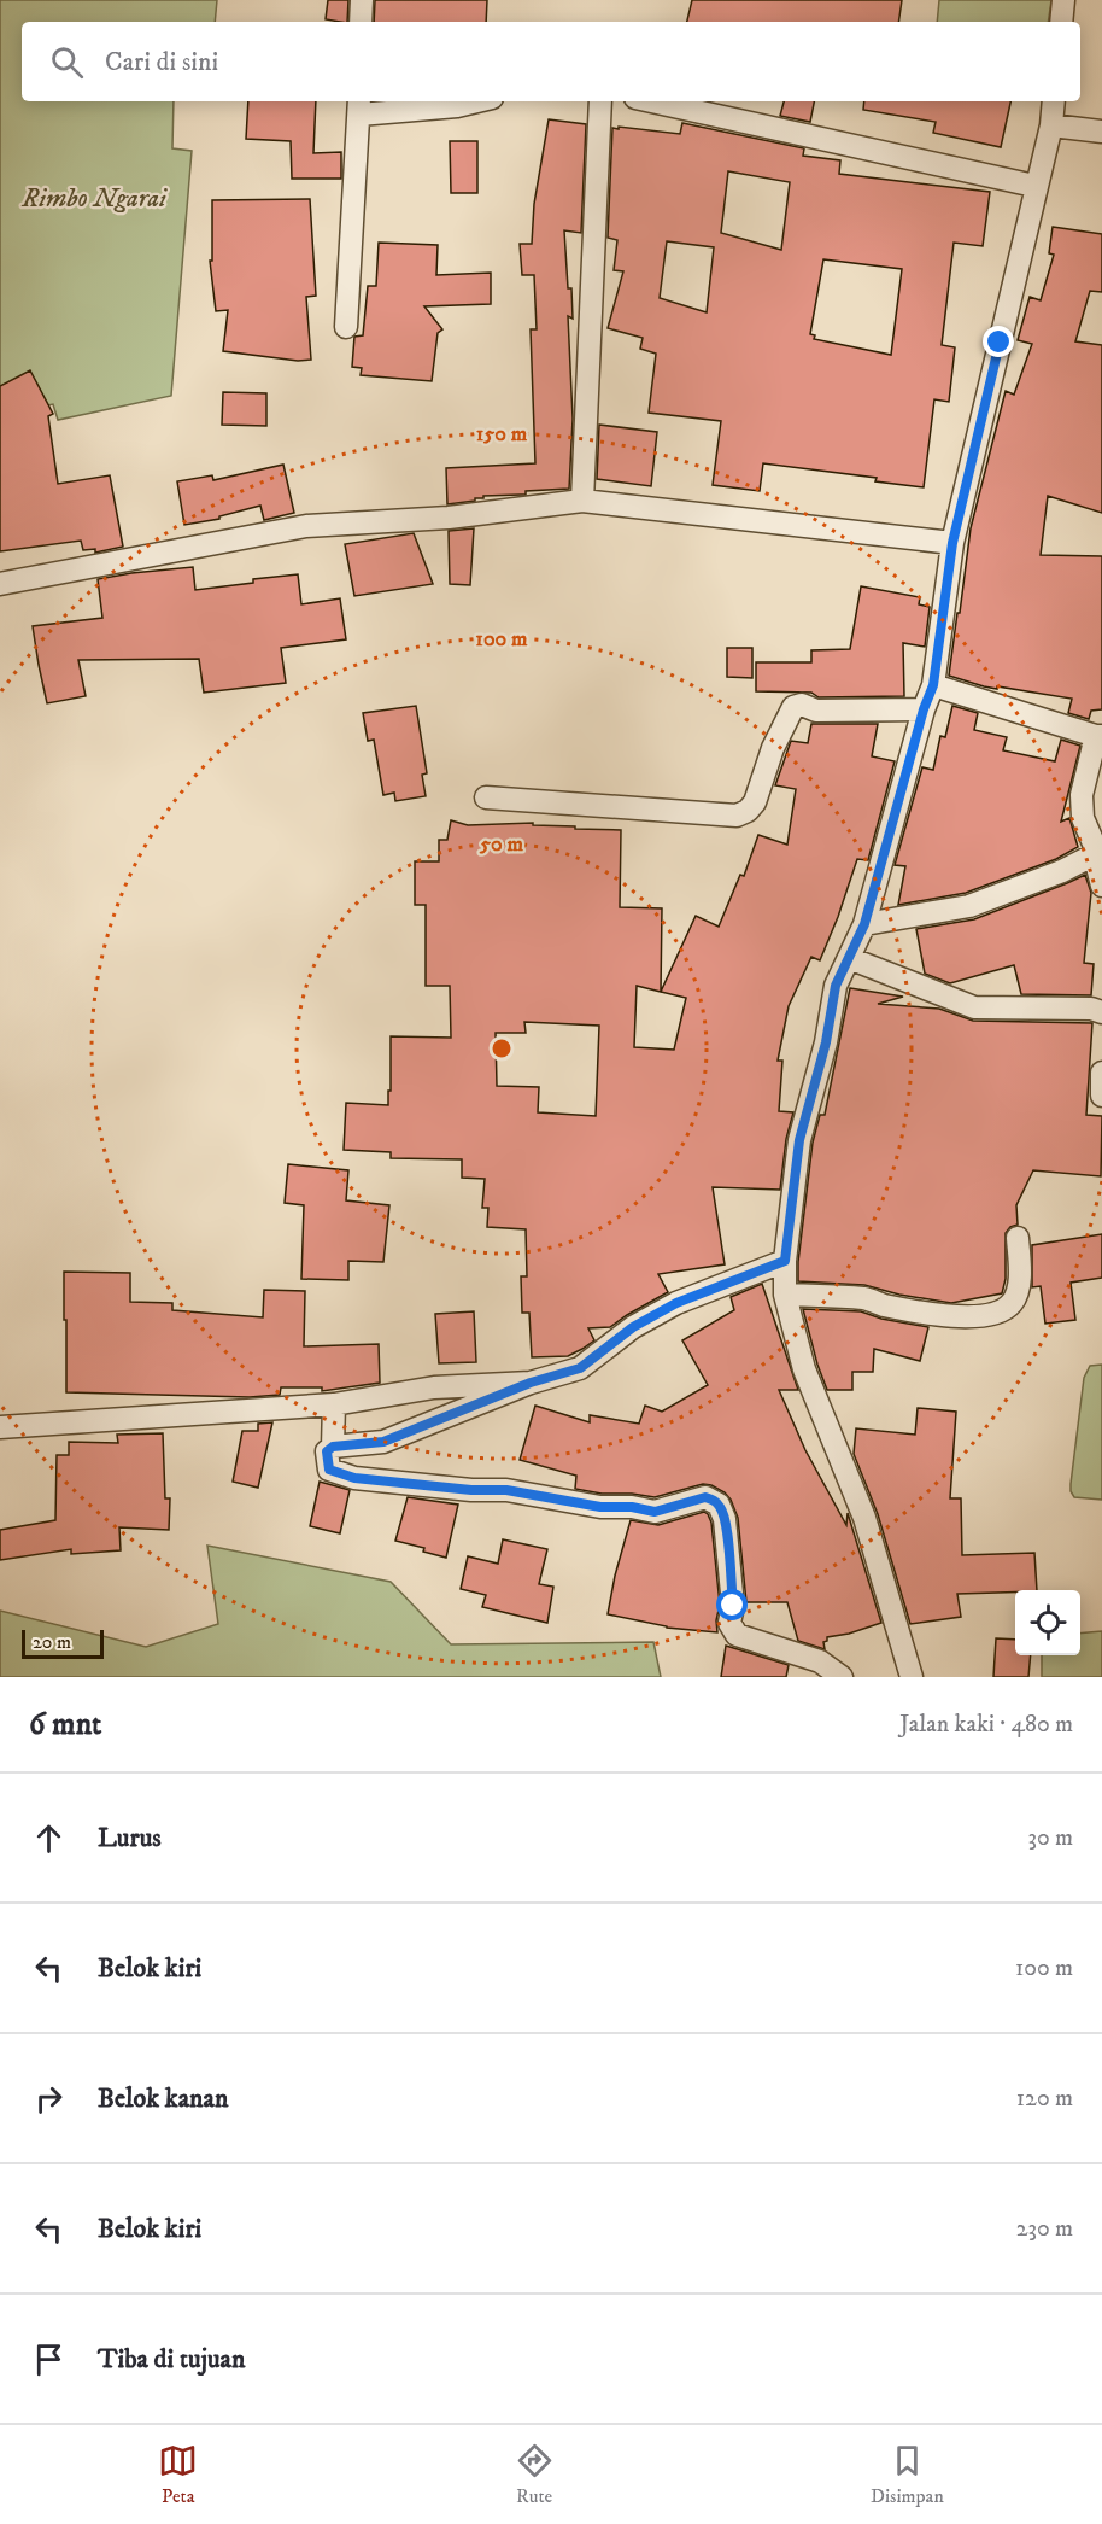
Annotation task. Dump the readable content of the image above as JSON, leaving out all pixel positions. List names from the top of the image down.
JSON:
{
  "parks": ["Rimbo Ngarai"],
  "scale_bar": "20 m",
  "page": {
    "search": "Cari di sini",
    "scale": "20 m",
    "heading": ["6 mnt", "Jalan kaki · 480 m"],
    "list": [
      ["Lurus", "30 m"],
      ["Belok kiri", "100 m"],
      ["Belok kanan", "120 m"],
      ["Belok kiri", "230 m"],
      "Tiba di tujuan"
    ],
    "nav": ["Peta", "Rute", "Disimpan"]
  },
  "rings": ["150 m", "100 m", "50 m"]
}
